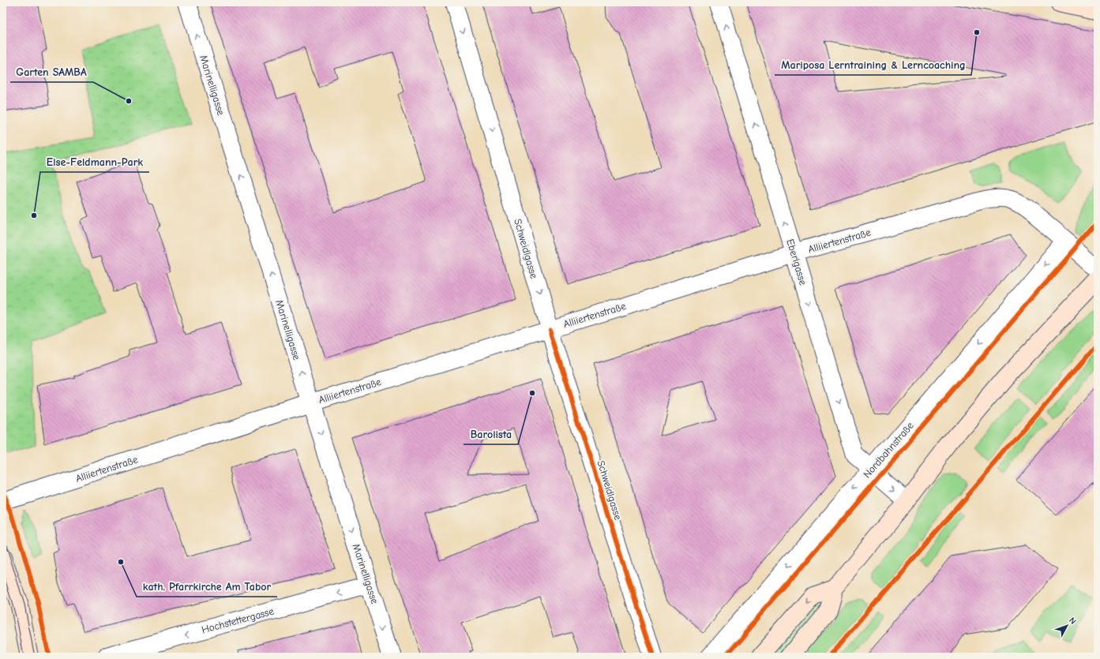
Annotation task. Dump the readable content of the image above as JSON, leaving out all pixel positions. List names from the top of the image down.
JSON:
{
  "streets": {
    "street": [
      "Marinelligasse",
      "Alliiertenstraße",
      "Schweidlgasse",
      "Eberlgasse",
      "Nordbahnstraße",
      "Hochstettergasse"
    ]
  },
  "crossings": [
    ["Marinelligasse", "Alliiertenstraße"],
    ["Marinelligasse", "Hochstettergasse"],
    ["Alliiertenstraße", "Schweidlgasse"],
    ["Alliiertenstraße", "Eberlgasse"],
    ["Alliiertenstraße", "Nordbahnstraße"],
    ["Eberlgasse", "Nordbahnstraße"]
  ],
  "one_way": ["Schweidlgasse", "Nordbahnstraße", "Hochstettergasse"],
  "places": [
    "Mariposa Lerntraining & Lerncoaching",
    "Garten SAMBA",
    "Else-Feldmann-Park",
    "Barolista",
    "kath. Pfarrkirche Am Tabor"
  ],
  "north": "top right"
}
